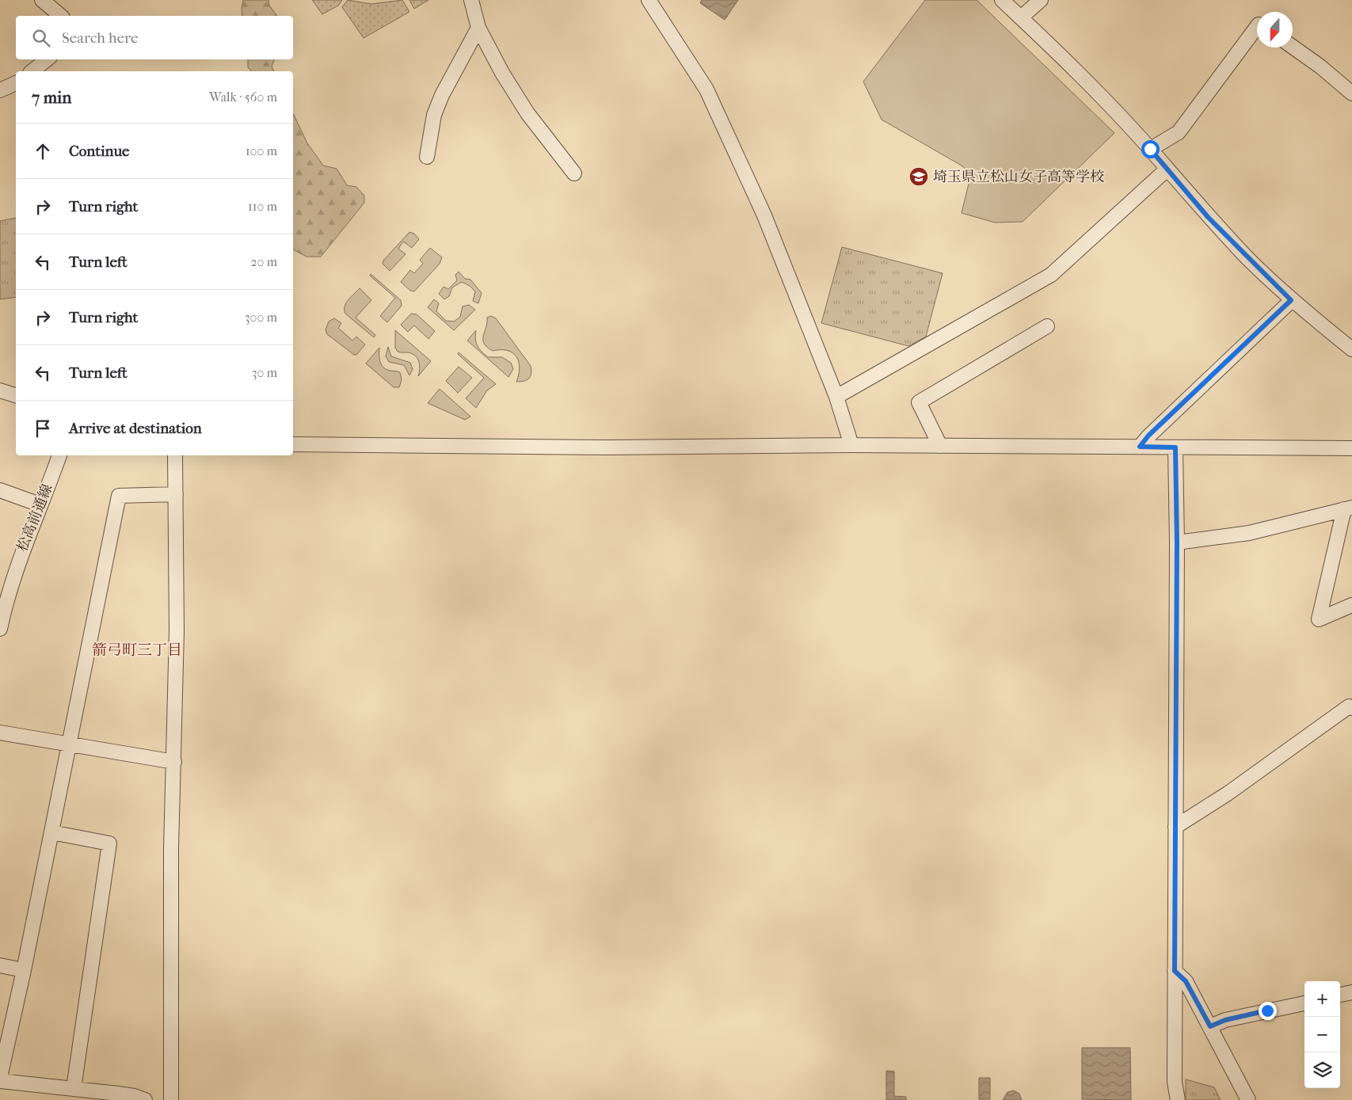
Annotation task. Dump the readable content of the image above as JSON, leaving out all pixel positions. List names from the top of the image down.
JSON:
{
  "streets": {
    "street": ["松高前通線"]
  },
  "districts": ["箭弓町三丁目"],
  "places": {
    "school or university": ["埼玉県立松山女子高等学校"]
  },
  "north": "bottom",
  "page": {
    "search": "Search here",
    "heading": ["7 min", "Walk · 560 m"],
    "list": [
      ["Continue", "100 m"],
      ["Turn right", "110 m"],
      ["Turn left", "20 m"],
      ["Turn right", "300 m"],
      ["Turn left", "30 m"],
      "Arrive at destination"
    ],
    "map_buttons": ["+", "−"]
  }
}
